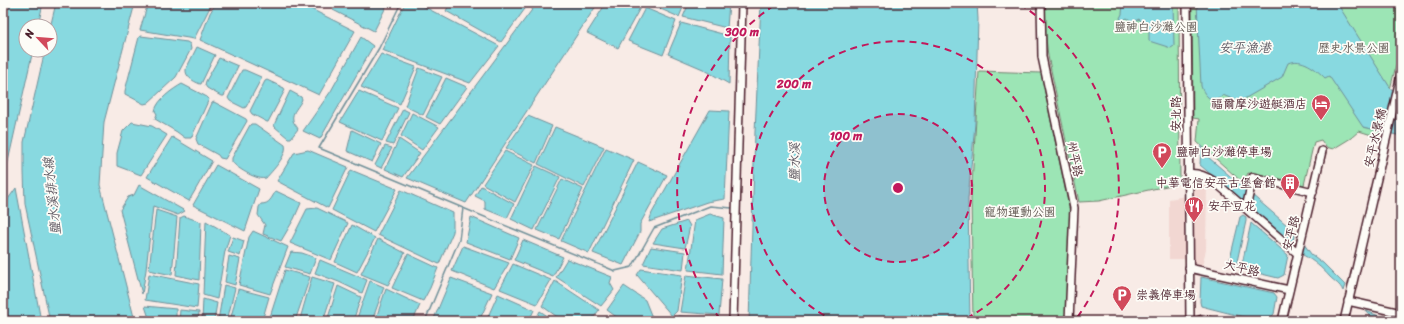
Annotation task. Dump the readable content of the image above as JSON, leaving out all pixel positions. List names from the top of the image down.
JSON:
{
  "streets": {
    "street": [
      "安北路",
      "安平水景橋",
      "州平路",
      "安平路",
      "大平路"
    ]
  },
  "crossings": [
    ["安北路", "大平路"],
    ["安平路", "大平路"]
  ],
  "water": ["安平漁港", "鹽水溪", "鹽水溪排水線"],
  "parks": ["鹽神白沙灘公園", "歷史水景公園", "寵物運動公園"],
  "places": {
    "hotel": ["福爾摩沙遊艇酒店"],
    "parking": ["鹽神白沙灘停車場", "崇義停車場"],
    "building": ["中華電信安平古堡會館"],
    "restaurant": ["安平豆花"]
  },
  "north": "top left",
  "rings": ["300 m", "200 m", "100 m"]
}
